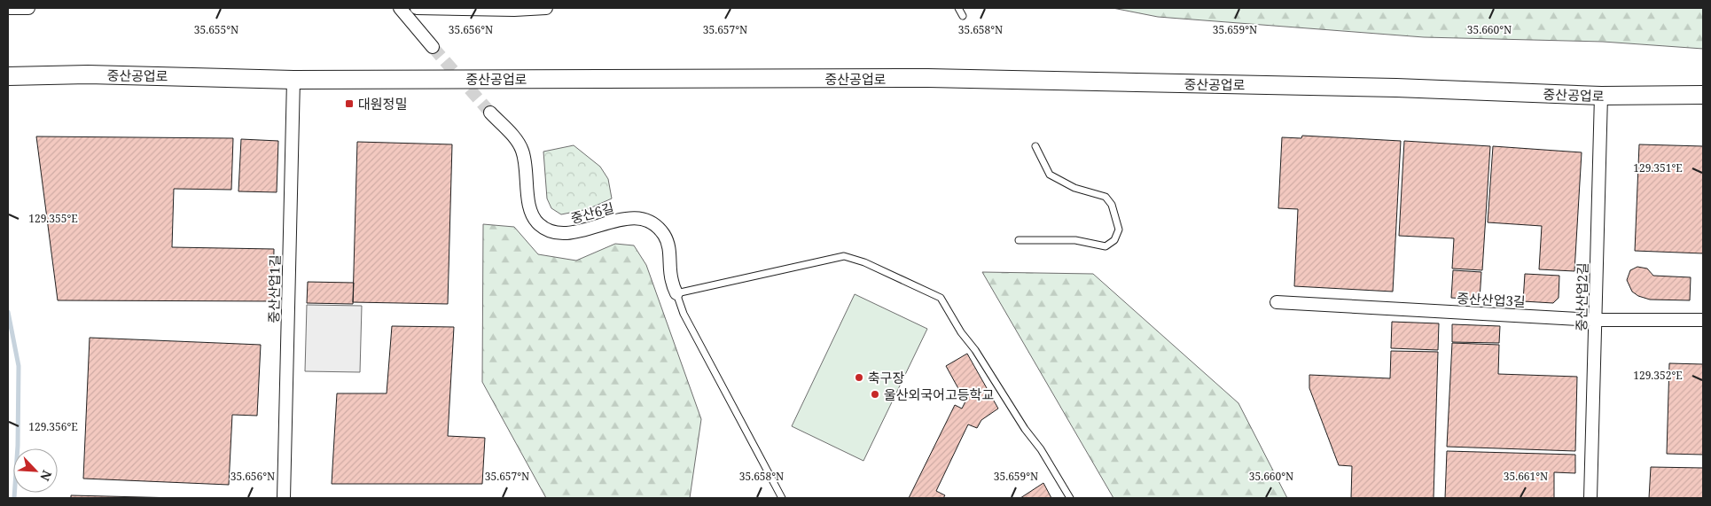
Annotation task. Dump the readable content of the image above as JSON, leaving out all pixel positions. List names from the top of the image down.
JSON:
{
  "streets": {
    "street": [
      "중산공업로",
      "중산6길",
      "중산산업1길",
      "중산산업2길",
      "중산산업3길"
    ]
  },
  "crossings": [
    ["중산공업로", "중산산업1길"],
    ["중산공업로", "중산산업2길"],
    ["중산산업2길", "중산산업3길"]
  ],
  "places": {
    "transit": ["대원정밀"],
    "other": ["축구장", "울산외국어고등학교"]
  },
  "north": "bottom right",
  "coordinates": [
    "35.655°N",
    "35.656°N",
    "35.657°N",
    "35.658°N",
    "35.659°N",
    "35.660°N",
    "129.351°E",
    "129.355°E",
    "129.352°E",
    "129.356°E",
    "35.661°N"
  ]
}
